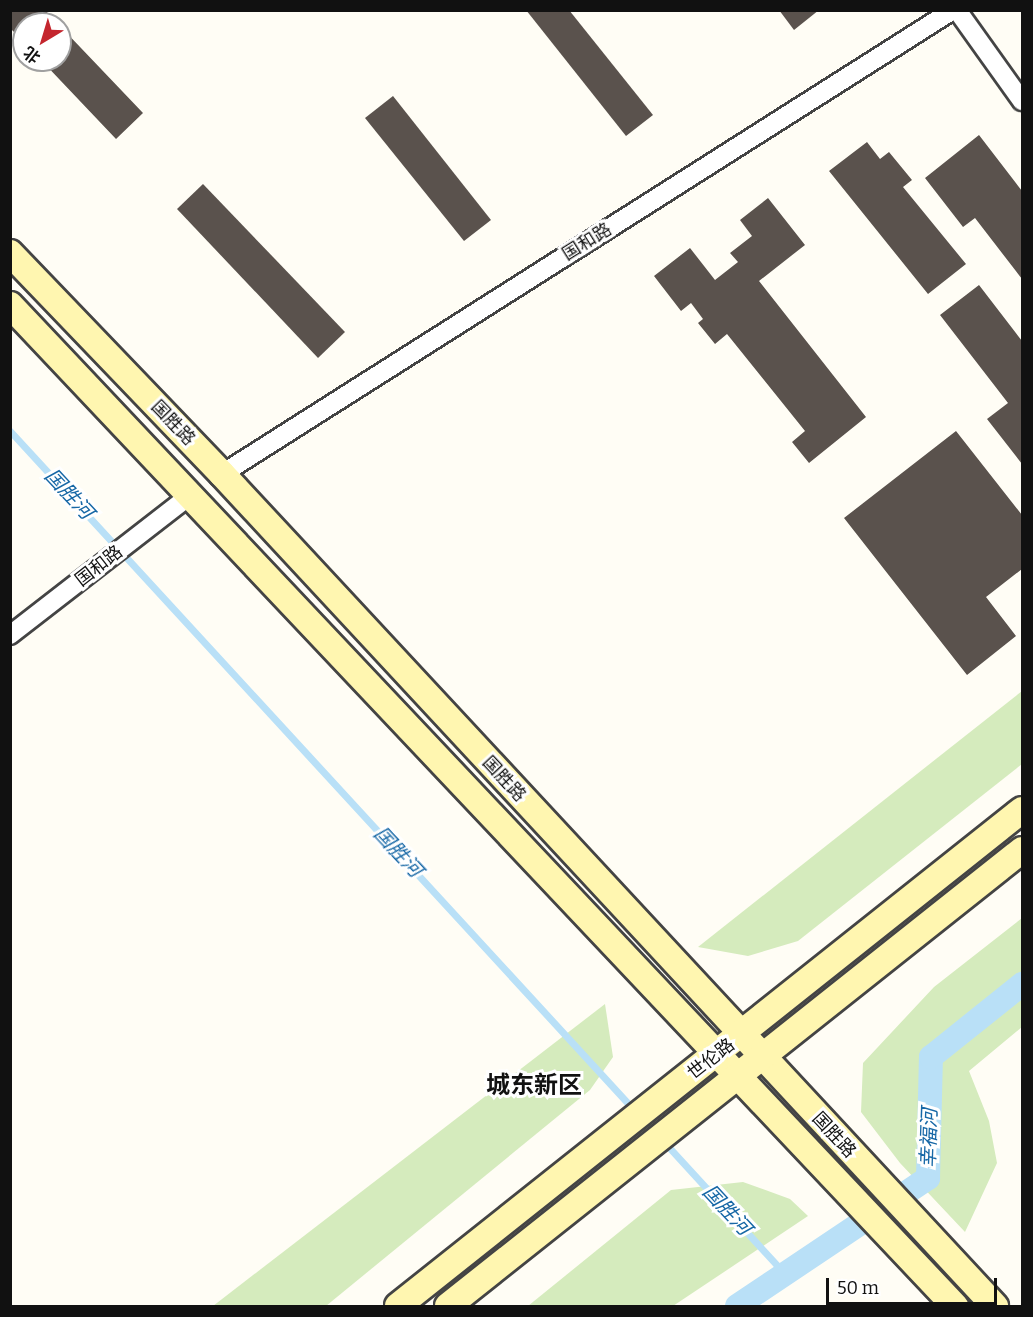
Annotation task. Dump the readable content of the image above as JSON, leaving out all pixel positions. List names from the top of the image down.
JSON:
{
  "streets": {
    "street": ["国和路", "国胜路", "世伦路"]
  },
  "crossings": [
    ["国和路", "国胜路"],
    ["国胜路", "世伦路"]
  ],
  "districts": ["城东新区"],
  "water": ["国胜河", "幸福河"],
  "scale_bar": "50 m",
  "north": "bottom left"
}
